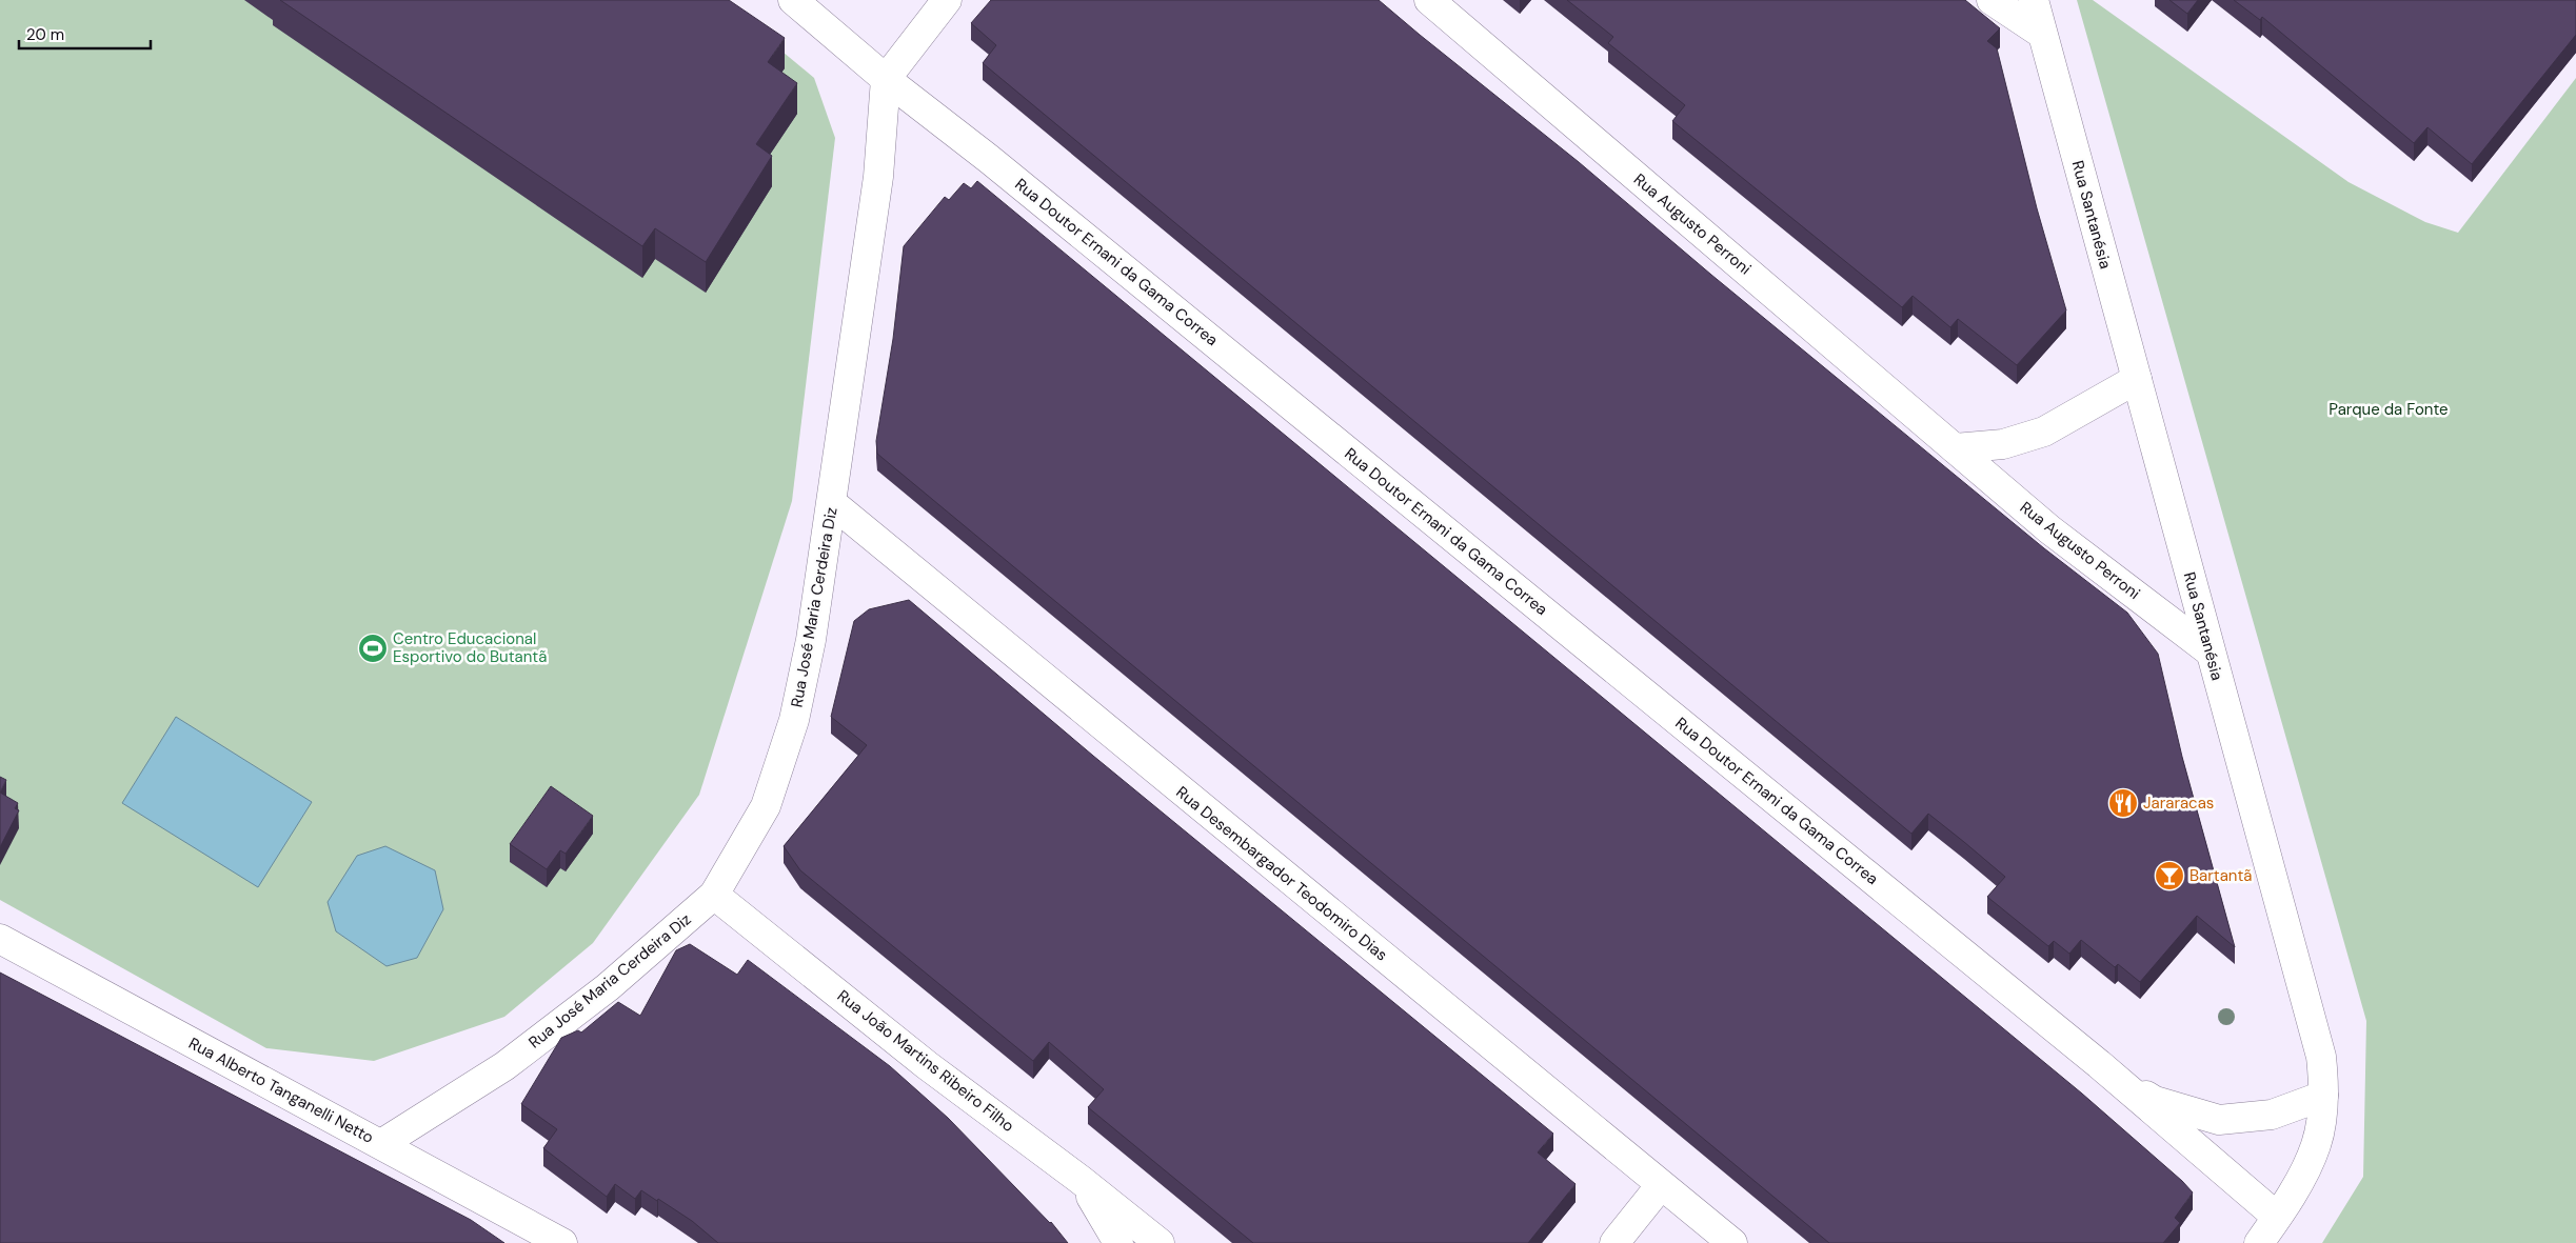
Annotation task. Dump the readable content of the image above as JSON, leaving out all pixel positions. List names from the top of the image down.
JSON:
{
  "streets": {
    "street": [
      "Rua Santanésia",
      "Rua Augusto Perroni",
      "Rua Doutor Ernani da Gama Correa",
      "Rua José Maria Cerdeira Diz",
      "Rua Desembargador Teodomiro Dias",
      "Rua João Martins Ribeiro Filho",
      "Rua Alberto Tanganelli Netto"
    ]
  },
  "crossings": [
    ["Rua Santanésia", "Rua Augusto Perroni"],
    ["Rua Santanésia", "Rua Doutor Ernani da Gama Correa"],
    ["Rua Doutor Ernani da Gama Correa", "Rua José Maria Cerdeira Diz"],
    ["Rua José Maria Cerdeira Diz", "Rua Desembargador Teodomiro Dias"],
    ["Rua José Maria Cerdeira Diz", "Rua João Martins Ribeiro Filho"],
    ["Rua José Maria Cerdeira Diz", "Rua Alberto Tanganelli Netto"]
  ],
  "parks": ["Parque da Fonte"],
  "places": {
    "sports": ["Centro Educacional Esportivo do Butantã"],
    "restaurant": ["Jararacas"],
    "bar": ["Bartantã"]
  },
  "scale_bar": "20 m"
}
